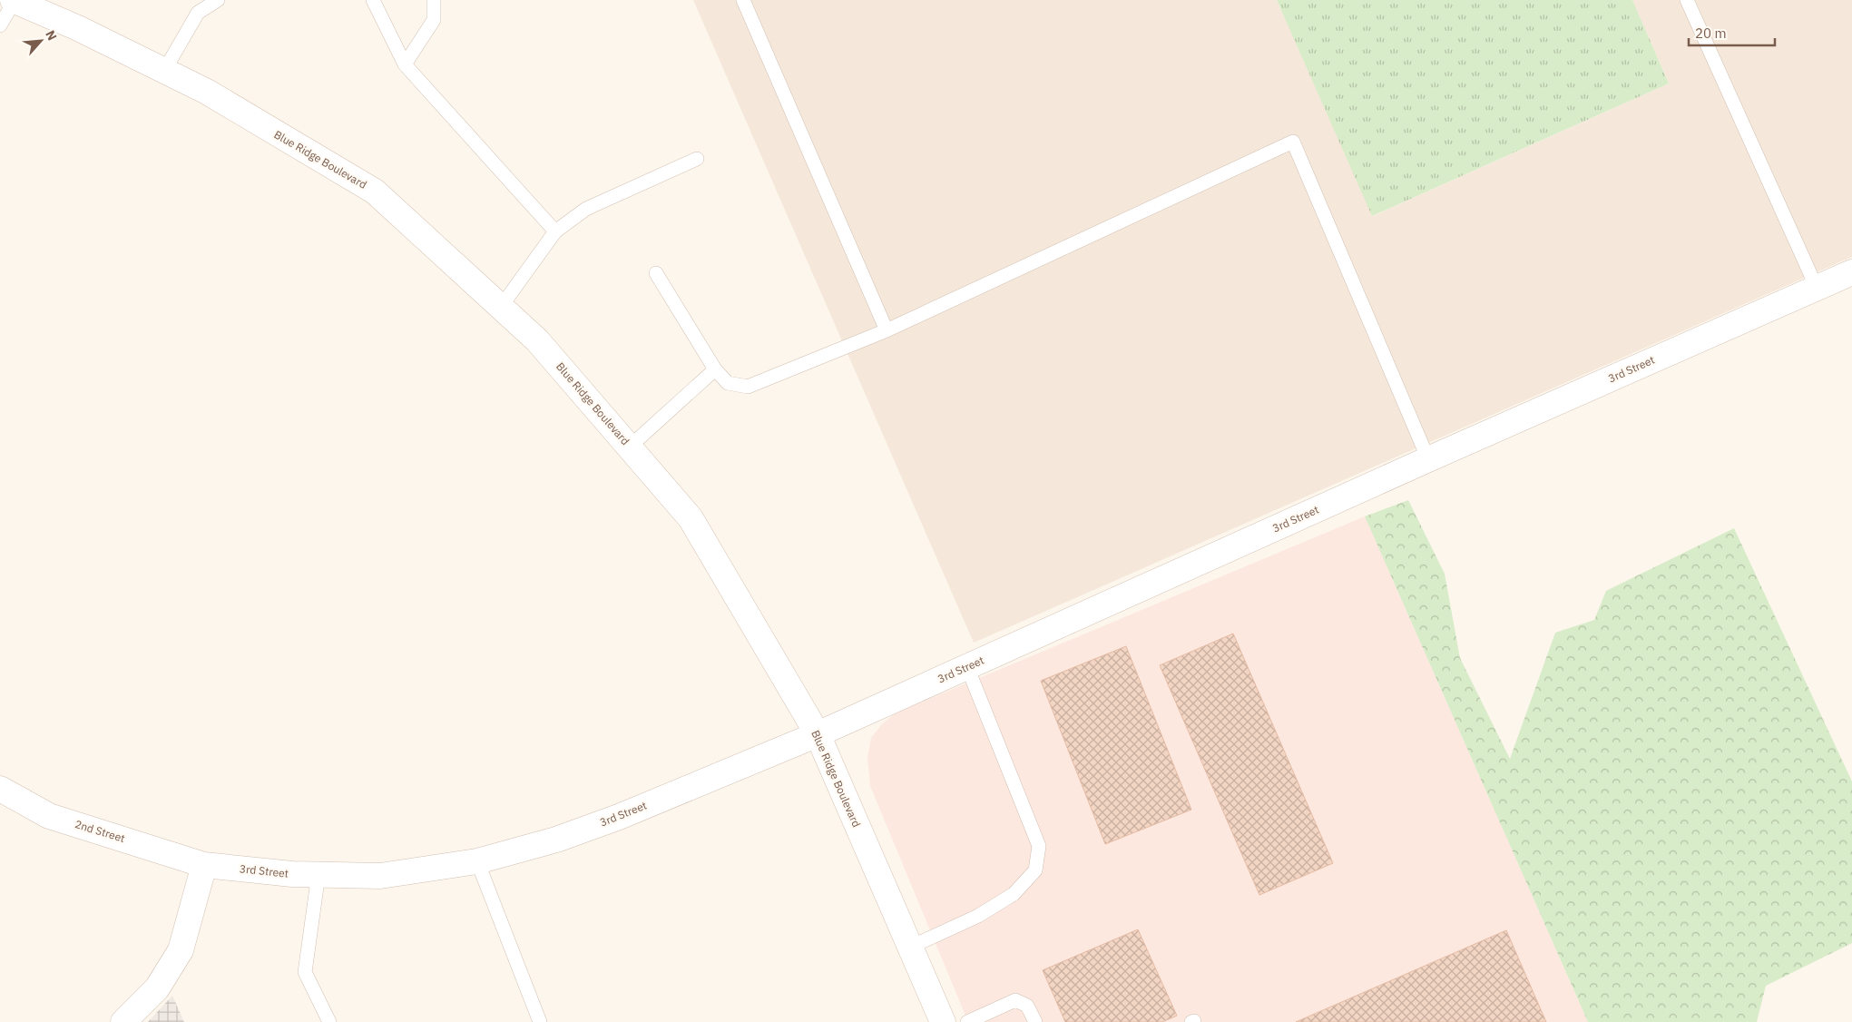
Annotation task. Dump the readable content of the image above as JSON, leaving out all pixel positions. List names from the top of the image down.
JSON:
{
  "streets": {
    "street": ["Blue Ridge Boulevard", "3rd Street", "2nd Street"]
  },
  "crossings": [
    ["Blue Ridge Boulevard", "3rd Street"],
    ["3rd Street", "2nd Street"]
  ],
  "scale_bar": "20 m",
  "north": "top right"
}
